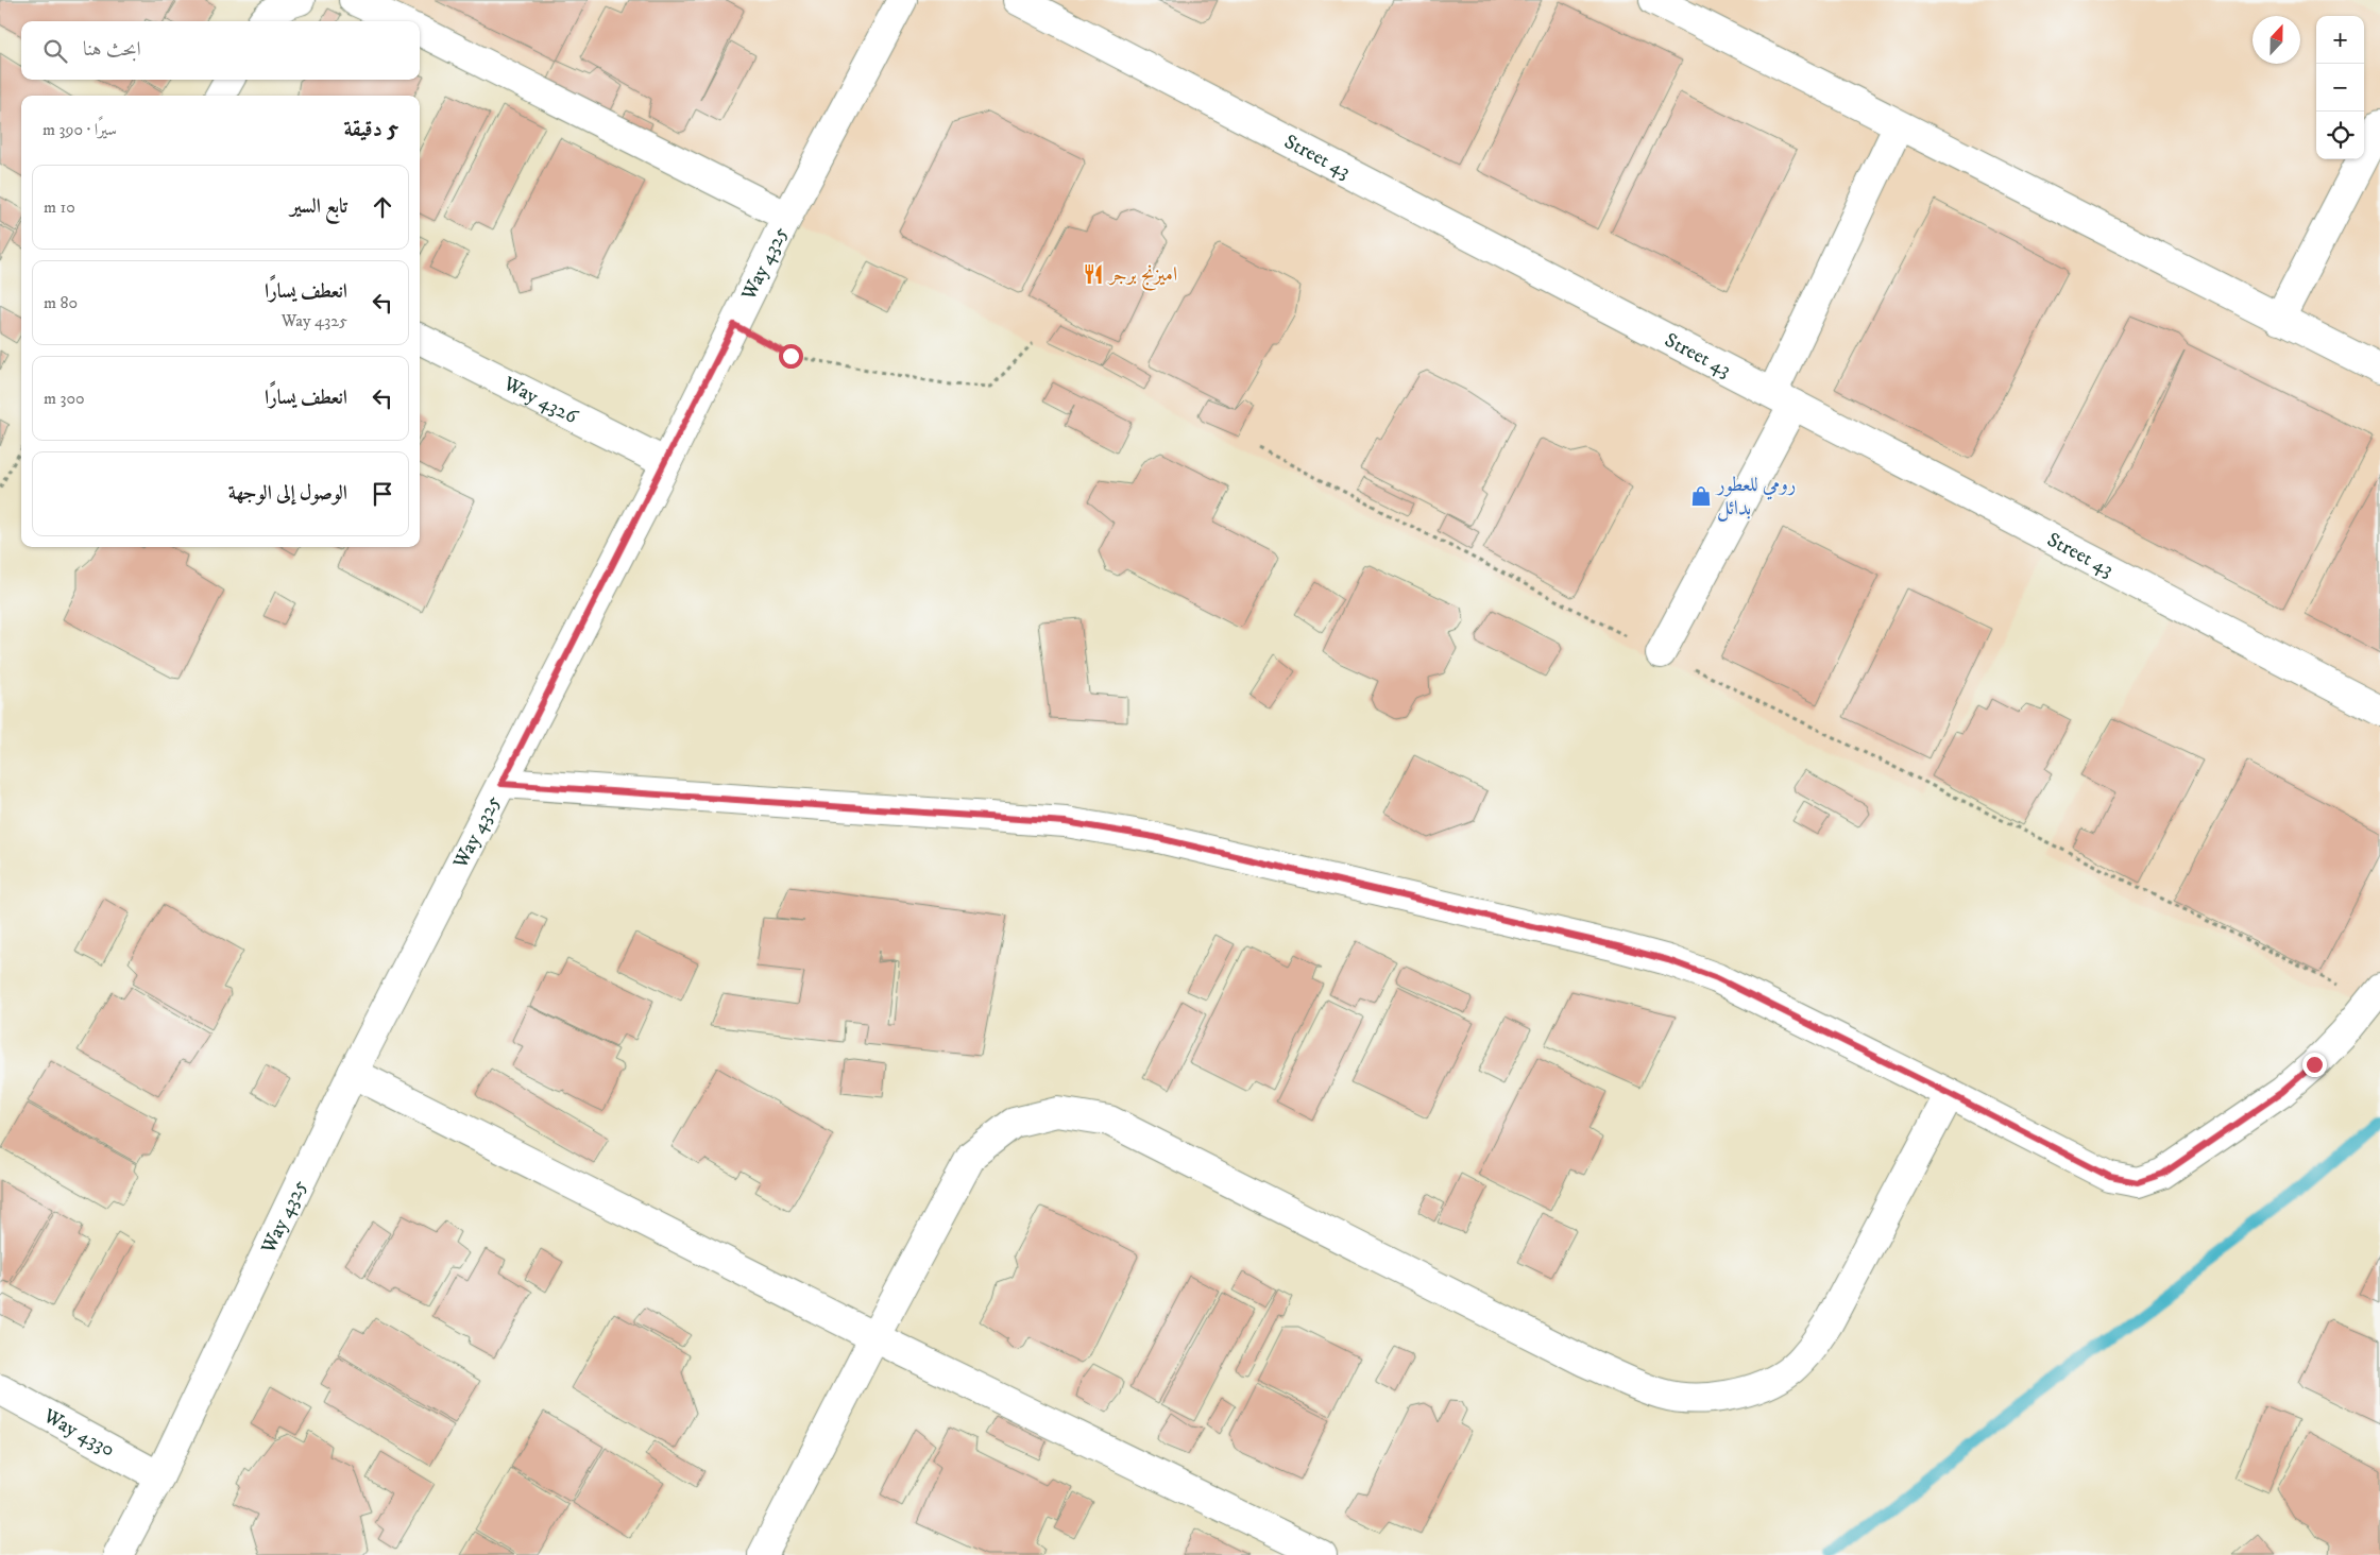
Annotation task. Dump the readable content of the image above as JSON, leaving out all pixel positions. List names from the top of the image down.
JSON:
{
  "streets": {
    "street": [
      "Street 43",
      "Way 4325",
      "Way 4326",
      "Way 4330"
    ]
  },
  "crossings": [
    ["Way 4325", "Way 4326"],
    ["Way 4325", "Way 4330"]
  ],
  "places": {
    "restaurant": ["اميزنج برجر"],
    "shop": ["رومي للعطور بدائل"]
  },
  "north": "top",
  "page": {
    "map_buttons": ["+", "−"],
    "search": "ابحث هنا",
    "heading": ["5 دقيقة", "سيرًا · 390 m"],
    "list": [
      ["تابع السير", "10 m"],
      ["انعطف يسارًا", "Way 4325", "80 m"],
      ["انعطف يسارًا", "300 m"],
      "الوصول إلى الوجهة"
    ]
  }
}
